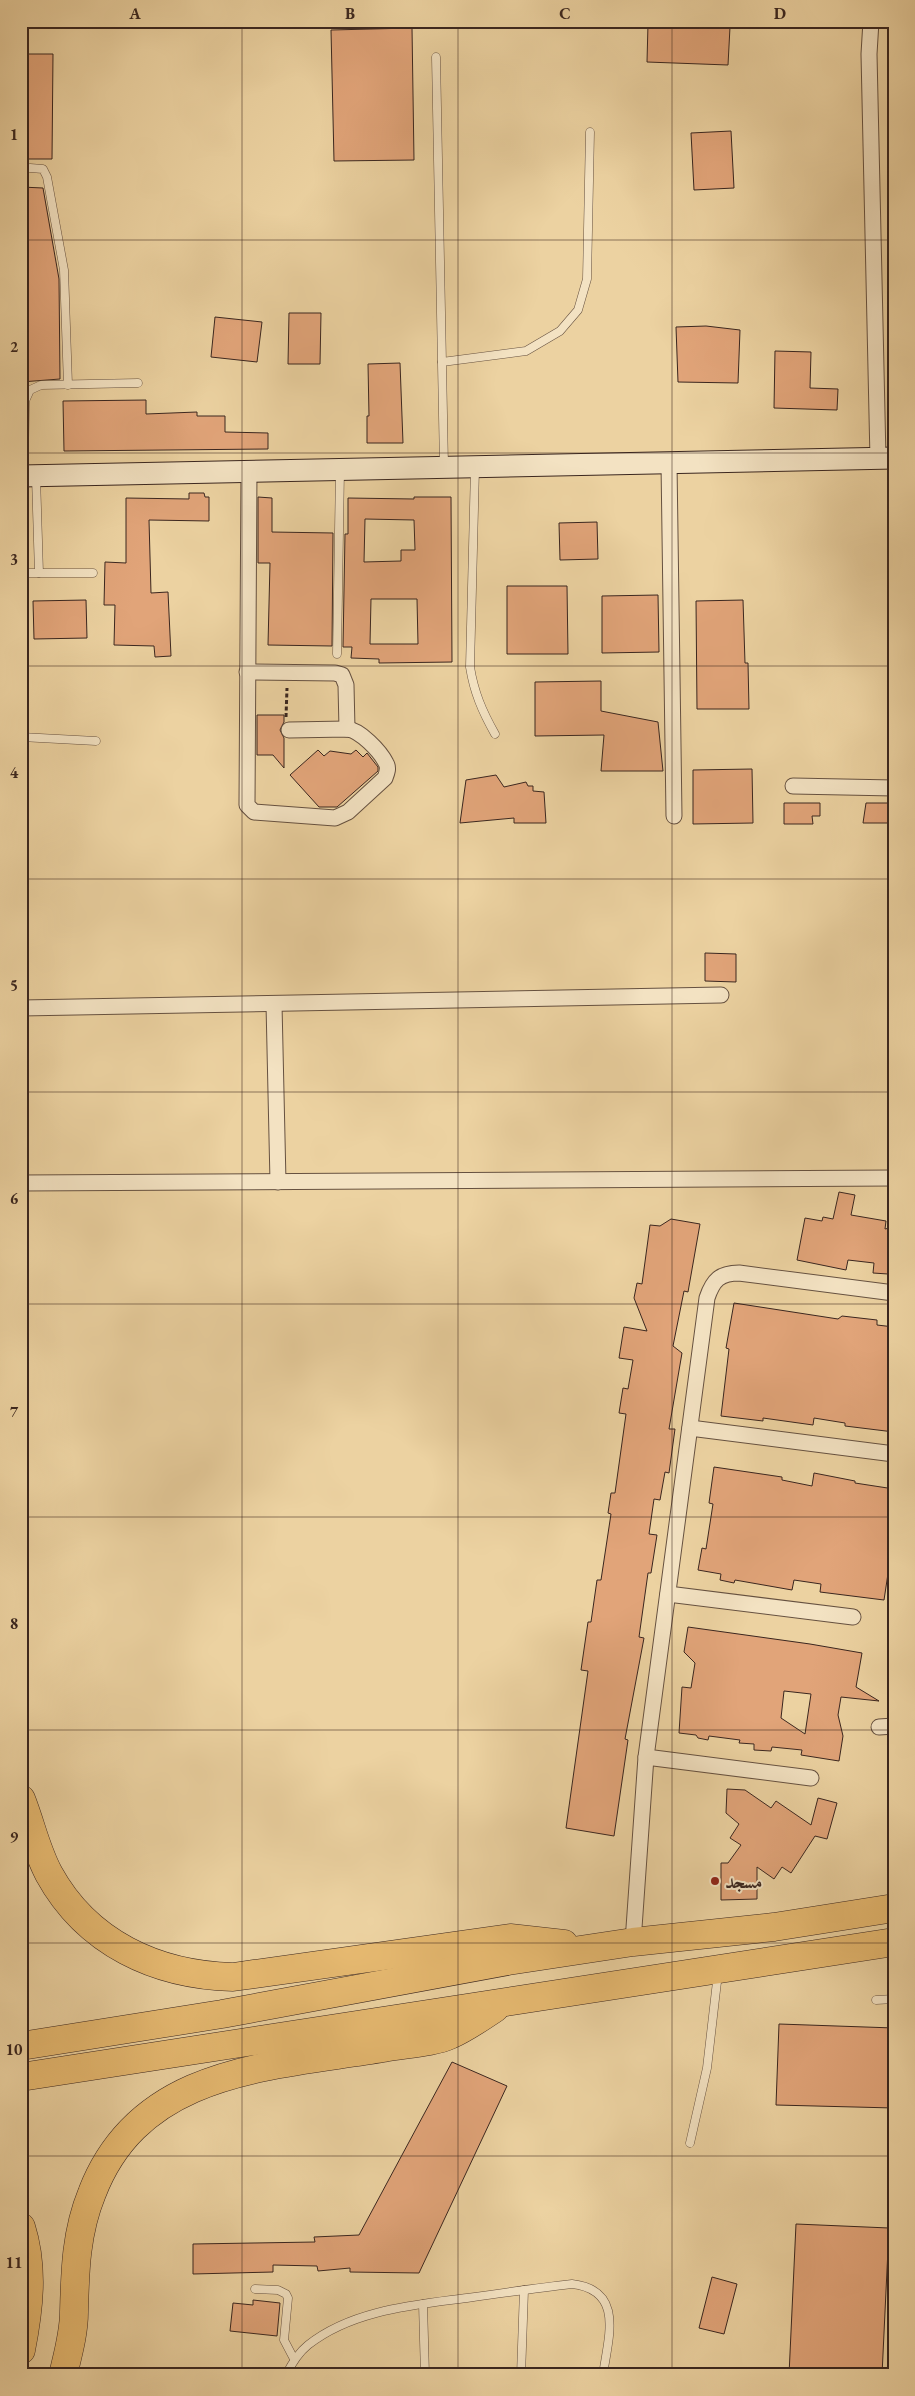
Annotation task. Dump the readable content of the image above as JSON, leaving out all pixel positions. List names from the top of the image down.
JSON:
{
  "places": ["مسجد"],
  "grid": {
    "columns": [
      "A",
      "B",
      "C",
      "D"
    ],
    "rows": [
      "1",
      "2",
      "3",
      "4",
      "5",
      "6",
      "7",
      "8",
      "9",
      "10",
      "11"
    ]
  }
}
